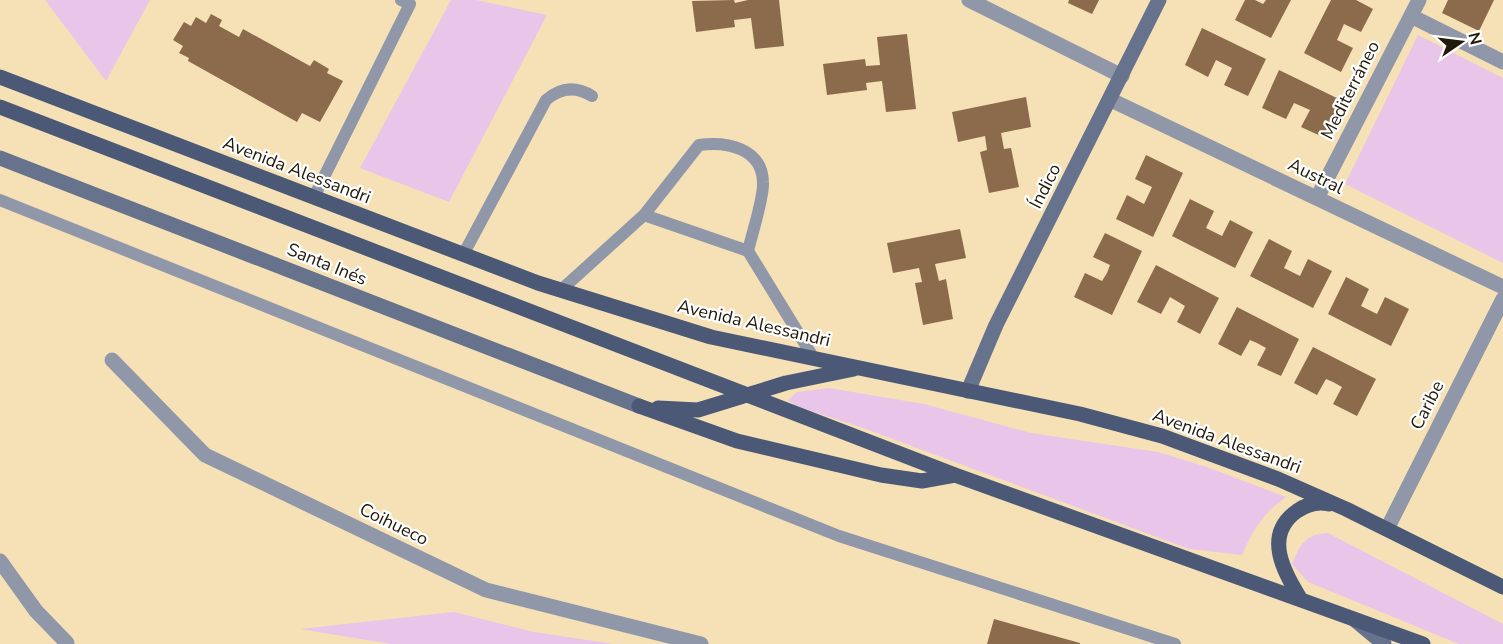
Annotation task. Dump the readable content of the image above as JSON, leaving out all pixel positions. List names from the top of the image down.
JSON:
{
  "streets": {
    "main road": ["Avenida Alessandri", "Índico", "Santa Inés"],
    "street": [
      "Mediterráneo",
      "Austral",
      "Caribe",
      "Coihueco"
    ]
  },
  "crossings": [
    ["Mediterráneo", "Austral"],
    ["Avenida Alessandri", "Índico"],
    ["Avenida Alessandri", "Caribe"],
    ["Austral", "Índico"]
  ],
  "north": "right"
}
